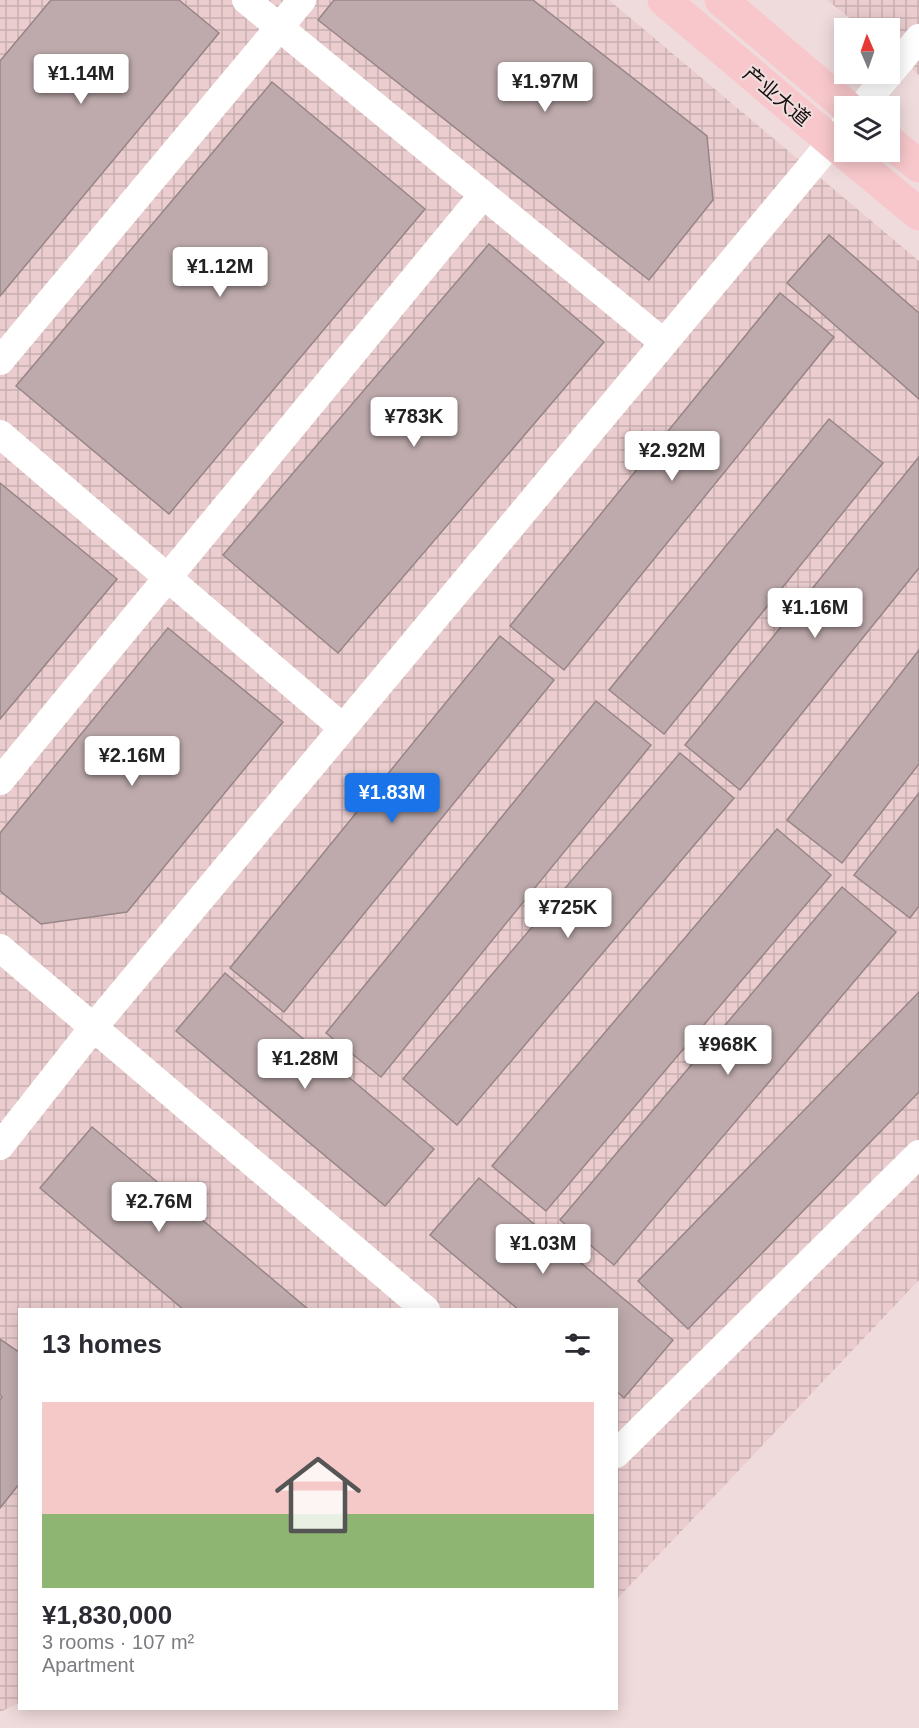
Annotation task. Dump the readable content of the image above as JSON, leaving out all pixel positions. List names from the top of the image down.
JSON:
{
  "streets": {
    "main road": ["产业大道"]
  },
  "north": "top",
  "page": {
    "price": [
      "¥1.14M",
      "¥1.97M",
      "¥1.12M",
      "¥783K",
      "¥2.92M",
      "¥1.16M",
      "¥2.16M",
      "¥1.83M",
      "¥725K",
      "¥968K",
      "¥1.28M",
      "¥2.76M",
      "¥1.03M"
    ],
    "heading": "13 homes",
    "list": [
      {
        "name": "¥1,830,000",
        "note": "3 rooms · 107 m² · Apartment"
      }
    ]
  }
}
